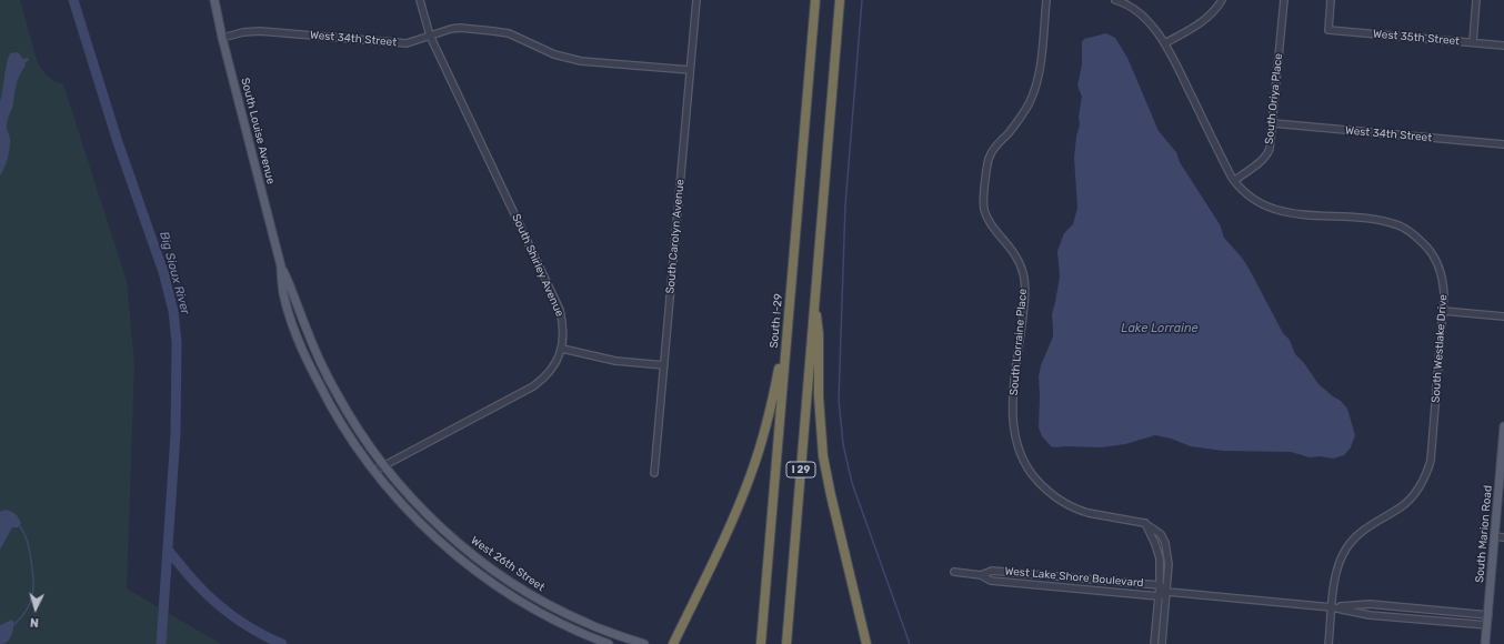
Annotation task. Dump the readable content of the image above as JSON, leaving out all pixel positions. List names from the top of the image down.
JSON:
{
  "streets": {
    "highway": ["South I-29", "I 29"],
    "main road": ["South Louise Avenue", "South Marion Road", "West 26th Street"],
    "street": [
      "West 35th Street",
      "West 34th Street",
      "South Oriya Place",
      "South Carolyn Avenue",
      "South Shirley Avenue",
      "South Lorraine Place",
      "South Westlake Drive",
      "West Lake Shore Boulevard"
    ]
  },
  "crossings": [
    ["West 34th Street", "South Oriya Place"],
    ["West 34th Street", "South Louise Avenue"],
    ["West 34th Street", "South Carolyn Avenue"],
    ["West 34th Street", "South Shirley Avenue"],
    ["South Oriya Place", "South Westlake Drive"],
    ["South Louise Avenue", "South Shirley Avenue"],
    ["South Louise Avenue", "West 26th Street"],
    ["South Shirley Avenue", "West 26th Street"],
    ["South Lorraine Place", "West Lake Shore Boulevard"],
    ["South Westlake Drive", "West Lake Shore Boulevard"],
    ["South Marion Road", "West Lake Shore Boulevard"]
  ],
  "water": ["Big Sioux River", "Lake Lorraine"],
  "north": "bottom"
}
